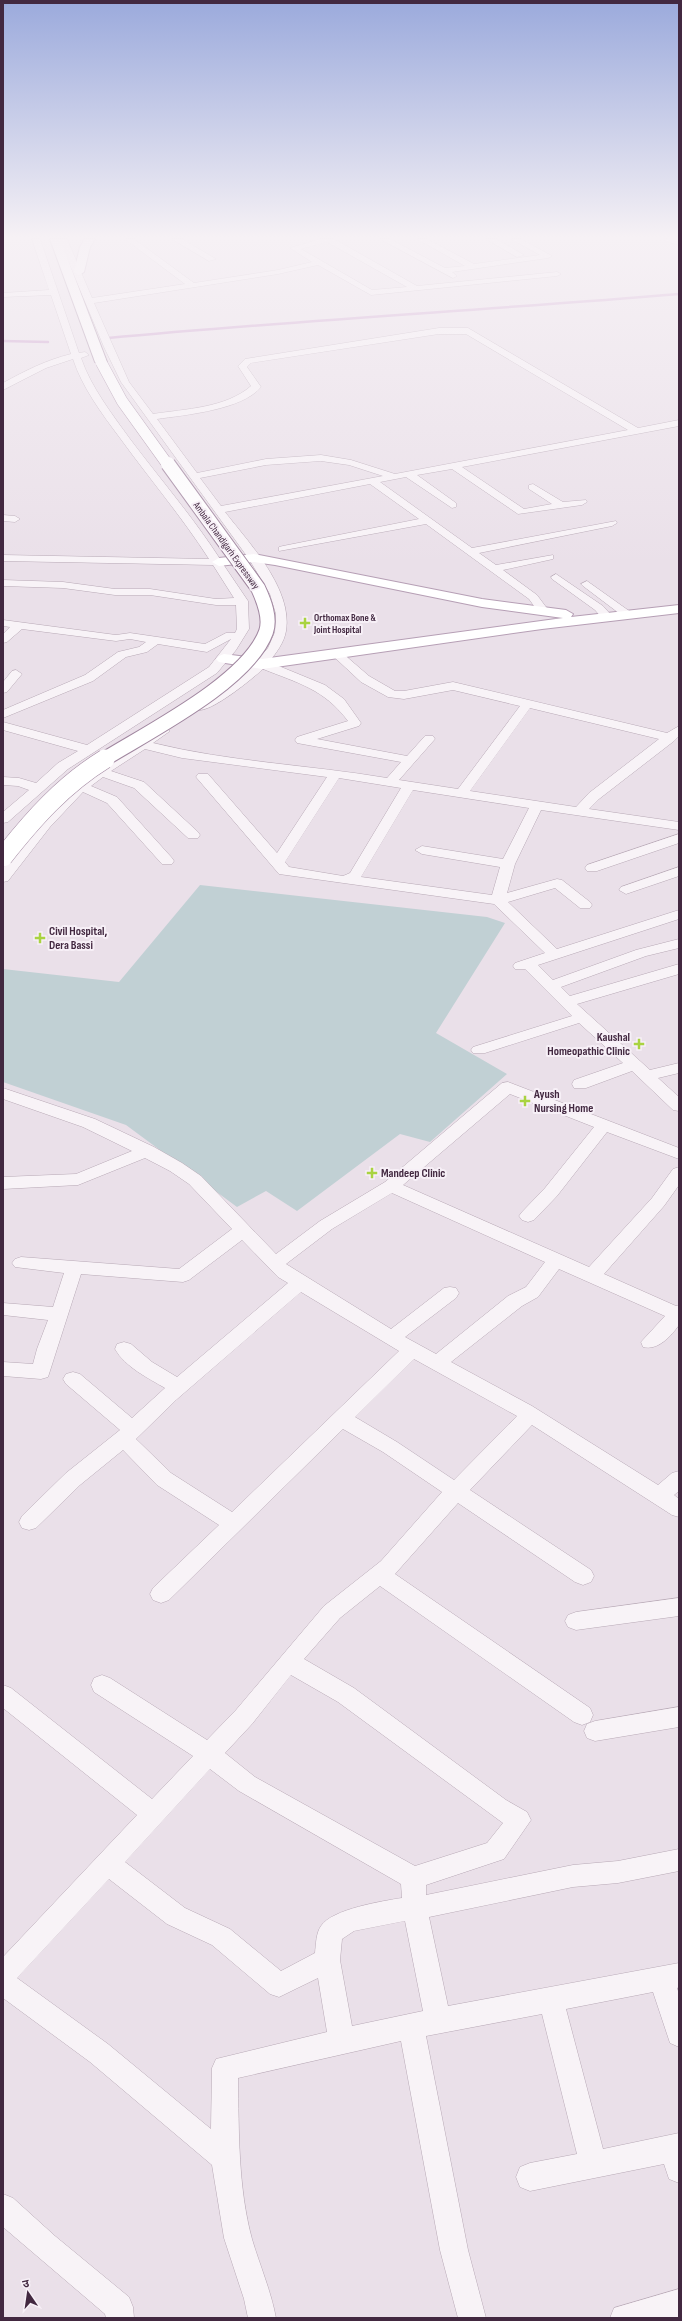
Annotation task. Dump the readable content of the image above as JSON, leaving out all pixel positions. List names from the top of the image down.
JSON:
{
  "streets": {
    "main road": ["Ambala Chandigarh Expressway"]
  },
  "places": {
    "health": [
      "Orthomax Bone & Joint Hospital",
      "Civil Hospital, Dera Bassi",
      "Kaushal Homeopathic Clinic",
      "Ayush Nursing Home",
      "Mandeep Clinic"
    ]
  },
  "north": "top"
}
